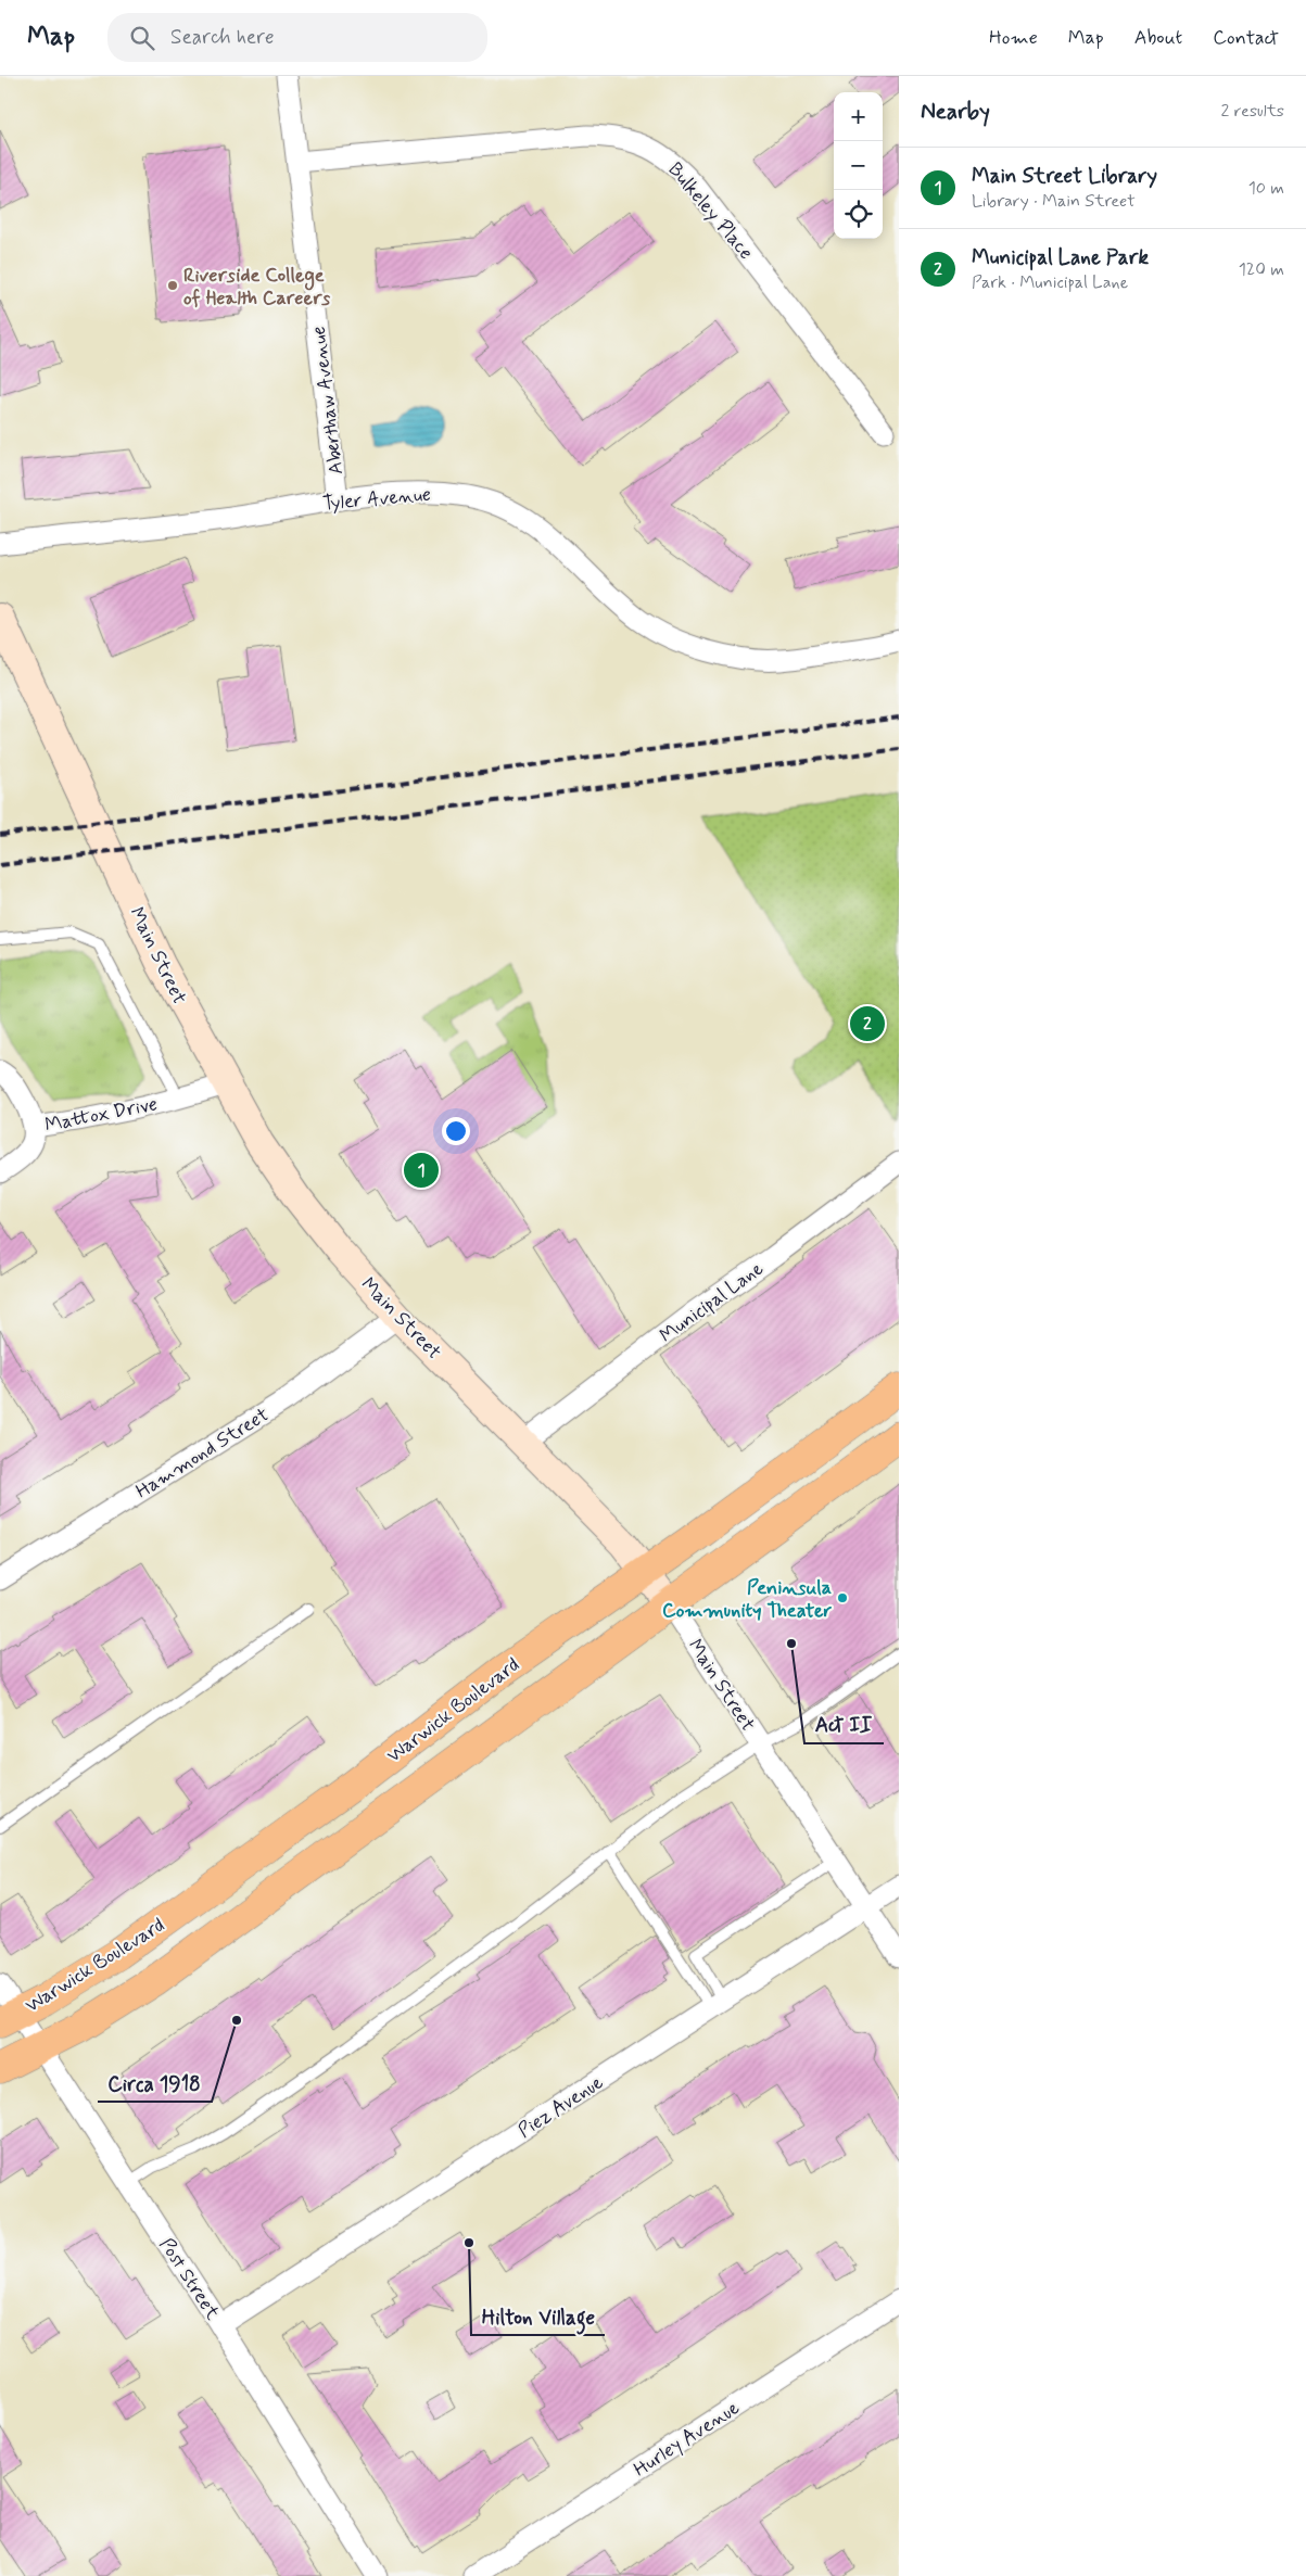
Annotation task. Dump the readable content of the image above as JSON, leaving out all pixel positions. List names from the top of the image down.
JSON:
{
  "streets": {
    "main road": ["Main Street", "Warwick Boulevard"],
    "street": [
      "Bulkeley Place",
      "Aberthaw Avenue",
      "Tyler Avenue",
      "Mattox Drive",
      "Municipal Lane",
      "Hammond Street",
      "Piez Avenue",
      "Post Street",
      "Hurley Avenue"
    ]
  },
  "crossings": [
    ["Bulkeley Place", "Aberthaw Avenue"],
    ["Aberthaw Avenue", "Tyler Avenue"],
    ["Main Street", "Mattox Drive"],
    ["Main Street", "Municipal Lane"],
    ["Main Street", "Hammond Street"],
    ["Main Street", "Warwick Boulevard"],
    ["Main Street", "Piez Avenue"],
    ["Warwick Boulevard", "Post Street"],
    ["Piez Avenue", "Post Street"]
  ],
  "places": [
    "Riverside College of Health Careers",
    "Peninsula Community Theater",
    "Act II",
    "Circa 1918",
    "Hilton Village"
  ],
  "page": {
    "header": "Map",
    "search": "Search here",
    "nav": [
      "Home",
      "Map",
      "About",
      "Contact"
    ],
    "heading": ["Nearby", "2 results"],
    "map_buttons": ["+", "−"],
    "list": [
      {
        "mark": "1",
        "name": "Main Street Library",
        "note": "Library · Main Street",
        "value": "10 m"
      },
      {
        "mark": "2",
        "name": "Municipal Lane Park",
        "note": "Park · Municipal Lane",
        "value": "120 m"
      }
    ],
    "pins": ["2", "1"]
  }
}
